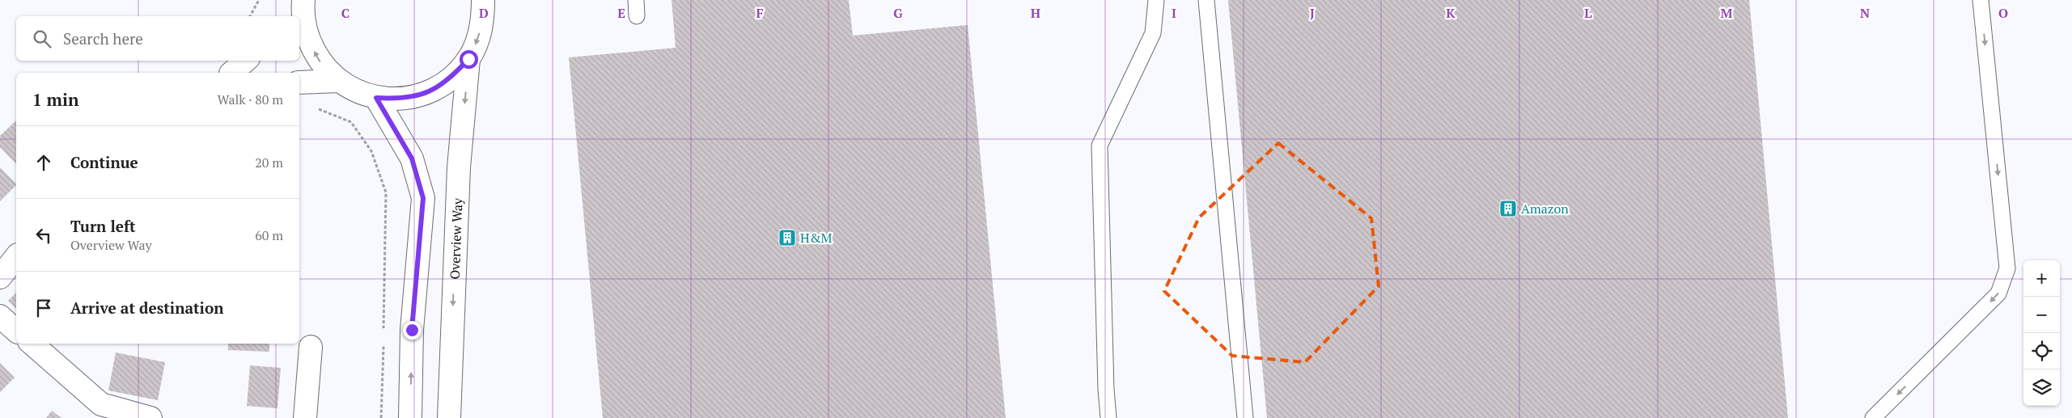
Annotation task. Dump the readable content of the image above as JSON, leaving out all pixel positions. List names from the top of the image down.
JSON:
{
  "streets": {
    "street": ["Overview Way"]
  },
  "places": {
    "building": ["Amazon", "H&M"]
  },
  "page": {
    "search": "Search here",
    "heading": ["1 min", "Walk · 80 m"],
    "list": [
      ["Continue", "20 m"],
      ["Turn left", "Overview Way", "60 m"],
      "Arrive at destination"
    ],
    "map_buttons": ["+", "−"]
  },
  "grid": {
    "columns": [
      "C",
      "D",
      "E",
      "F",
      "G",
      "H",
      "I",
      "J",
      "K",
      "L",
      "M",
      "N",
      "O"
    ]
  }
}
